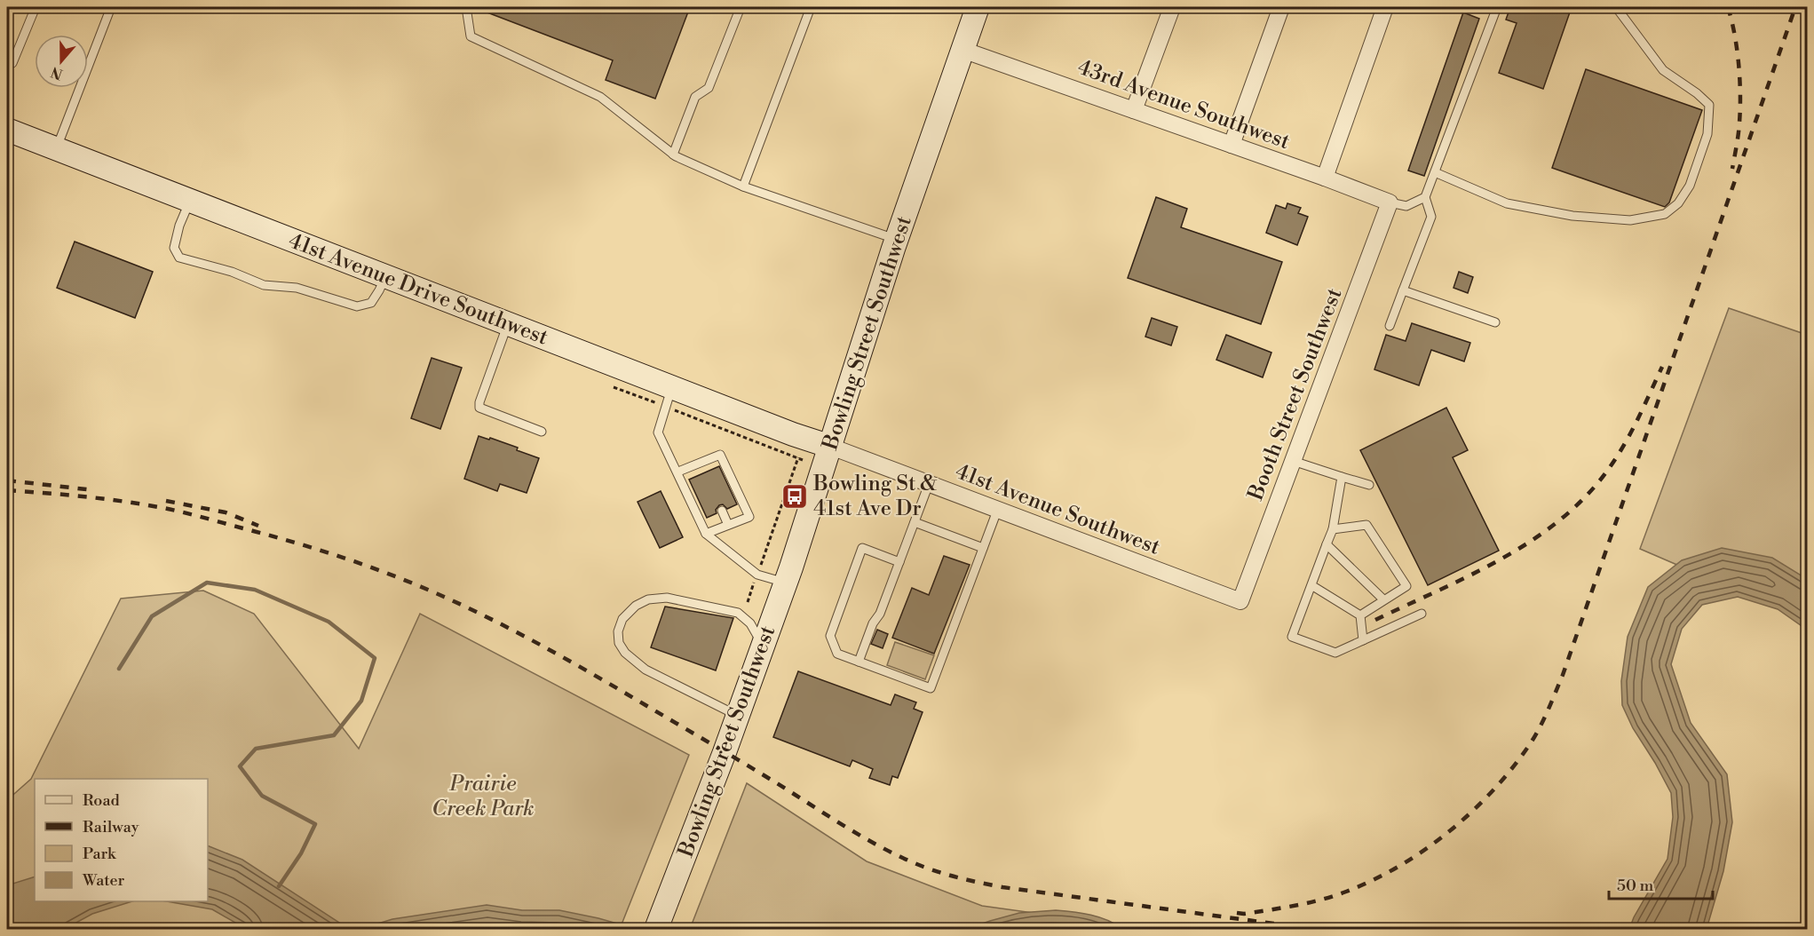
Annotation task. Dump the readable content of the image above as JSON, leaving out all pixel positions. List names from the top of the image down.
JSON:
{
  "streets": {
    "main road": ["41st Avenue Drive Southwest", "Bowling Street Southwest"],
    "street": ["43rd Avenue Southwest", "Booth Street Southwest", "41st Avenue Southwest"]
  },
  "crossings": [
    ["43rd Avenue Southwest", "Bowling Street Southwest"],
    ["43rd Avenue Southwest", "Booth Street Southwest"],
    ["41st Avenue Drive Southwest", "Bowling Street Southwest"],
    ["41st Avenue Drive Southwest", "41st Avenue Southwest"],
    ["Bowling Street Southwest", "41st Avenue Southwest"],
    ["Booth Street Southwest", "41st Avenue Southwest"]
  ],
  "parks": ["Prairie Creek Park"],
  "places": {
    "bus stop": ["Bowling St & 41st Ave Dr"]
  },
  "legend": [
    "Road",
    "Railway",
    "Park",
    "Water"
  ],
  "scale_bar": "50 m",
  "north": "bottom"
}
